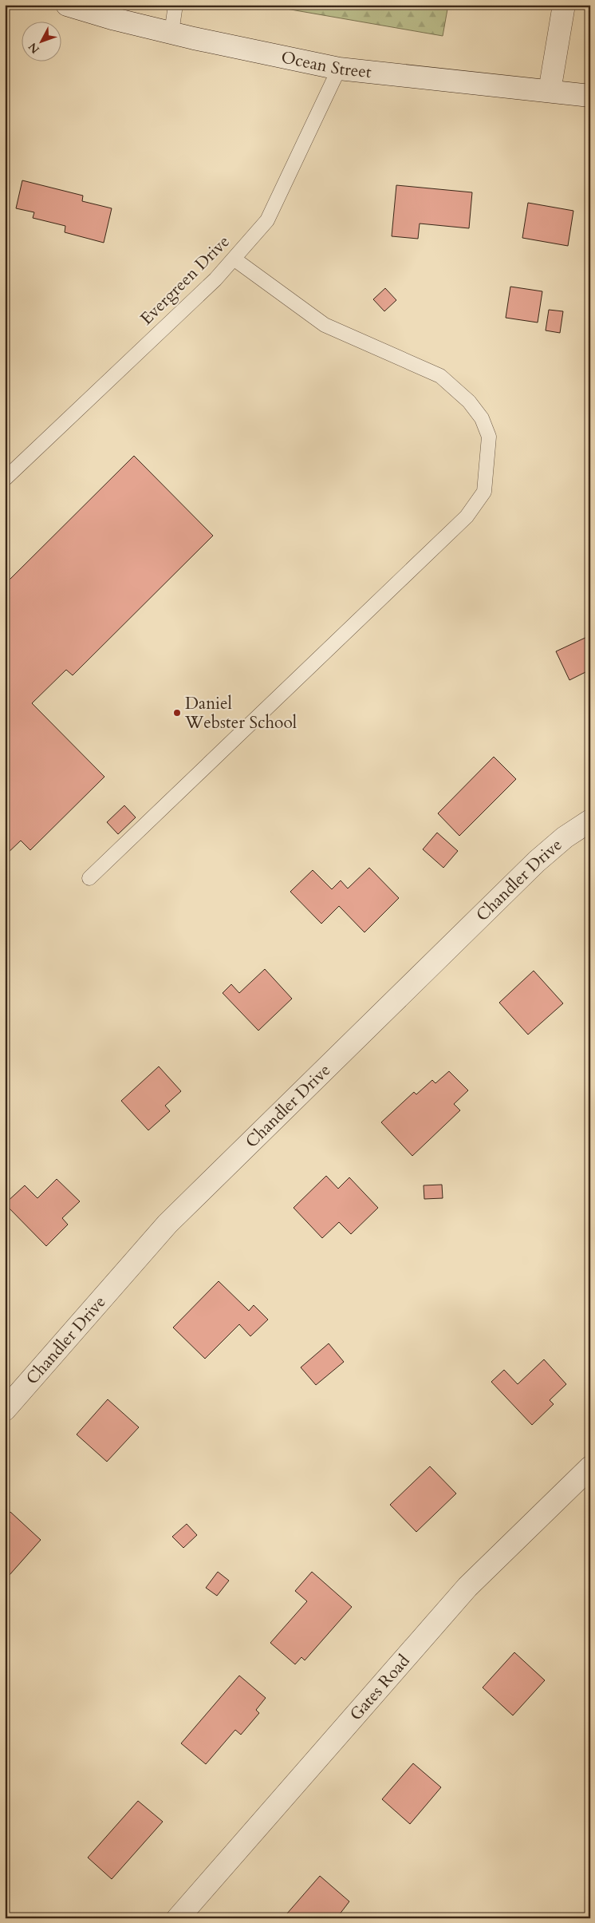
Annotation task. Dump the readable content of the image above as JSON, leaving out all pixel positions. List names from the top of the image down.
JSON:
{
  "streets": {
    "street": ["Ocean Street", "Chandler Drive", "Gates Road"],
    "lane": ["Evergreen Drive"]
  },
  "crossings": [
    ["Ocean Street", "Evergreen Drive"]
  ],
  "places": ["Daniel Webster School"],
  "north": "bottom left"
}
